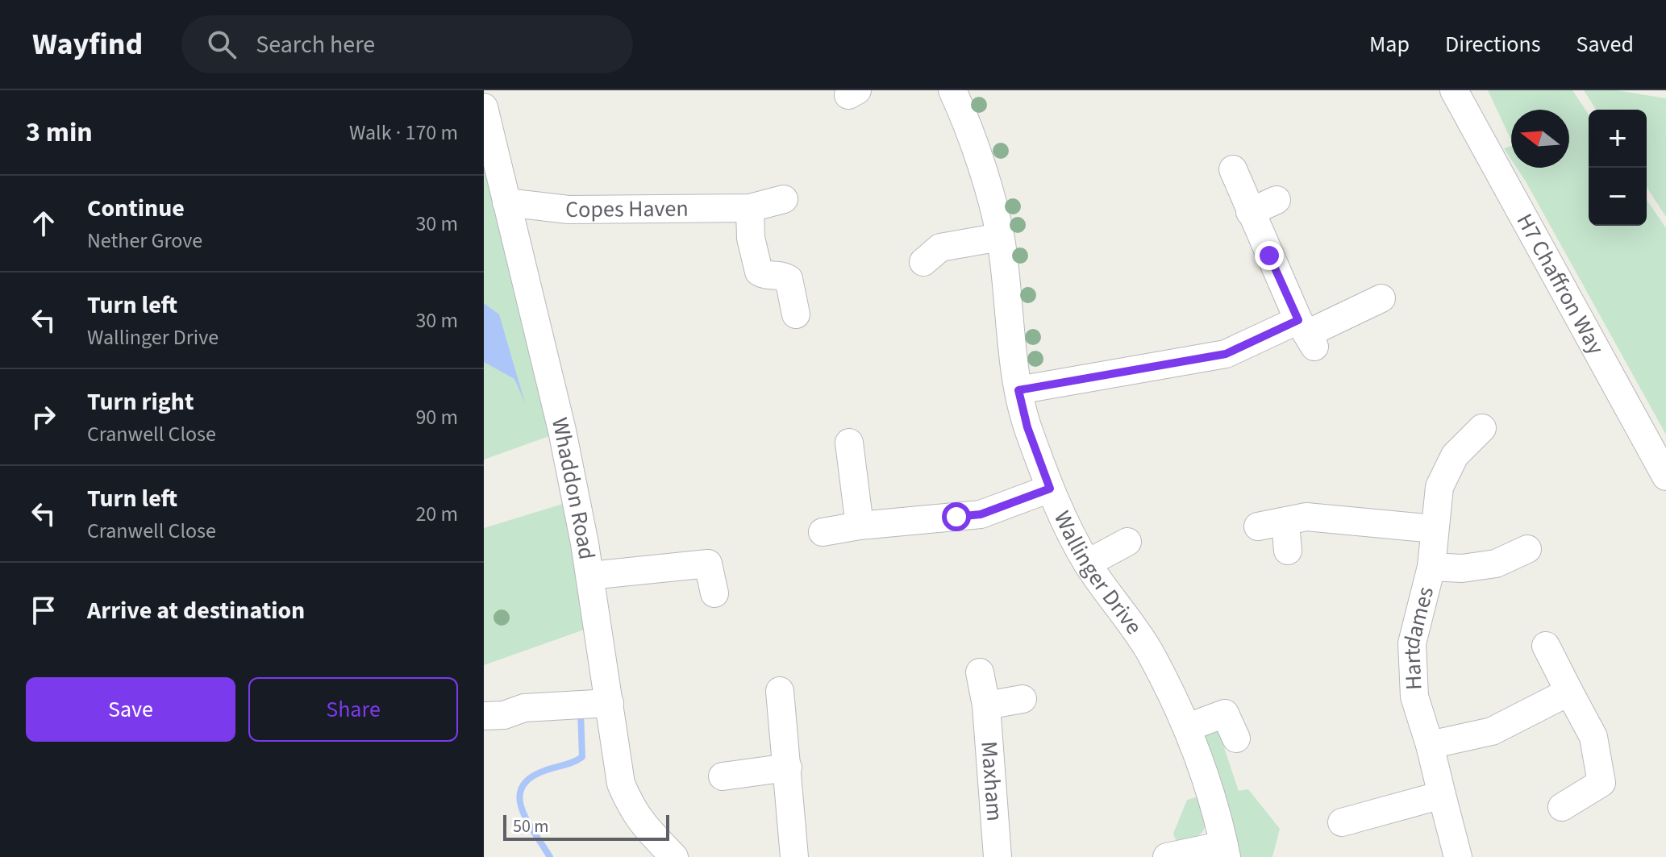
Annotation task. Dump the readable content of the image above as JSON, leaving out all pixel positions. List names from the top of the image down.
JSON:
{
  "streets": {
    "street": [
      "Copes Haven",
      "H7 Chaffron Way",
      "Whaddon Road",
      "Wallinger Drive",
      "Hartdames",
      "Maxham"
    ]
  },
  "crossings": [
    ["Copes Haven", "Whaddon Road"]
  ],
  "scale_bar": "50 m",
  "north": "left",
  "page": {
    "header": "Wayfind",
    "search": "Search here",
    "nav": ["Map", "Directions", "Saved"],
    "heading": ["3 min", "Walk · 170 m"],
    "map_buttons": ["+", "−"],
    "list": [
      ["Continue", "Nether Grove", "30 m"],
      ["Turn left", "Wallinger Drive", "30 m"],
      ["Turn right", "Cranwell Close", "90 m"],
      ["Turn left", "Cranwell Close", "20 m"],
      "Arrive at destination"
    ],
    "buttons": ["Save", "Share"],
    "scale": "50 m"
  }
}
